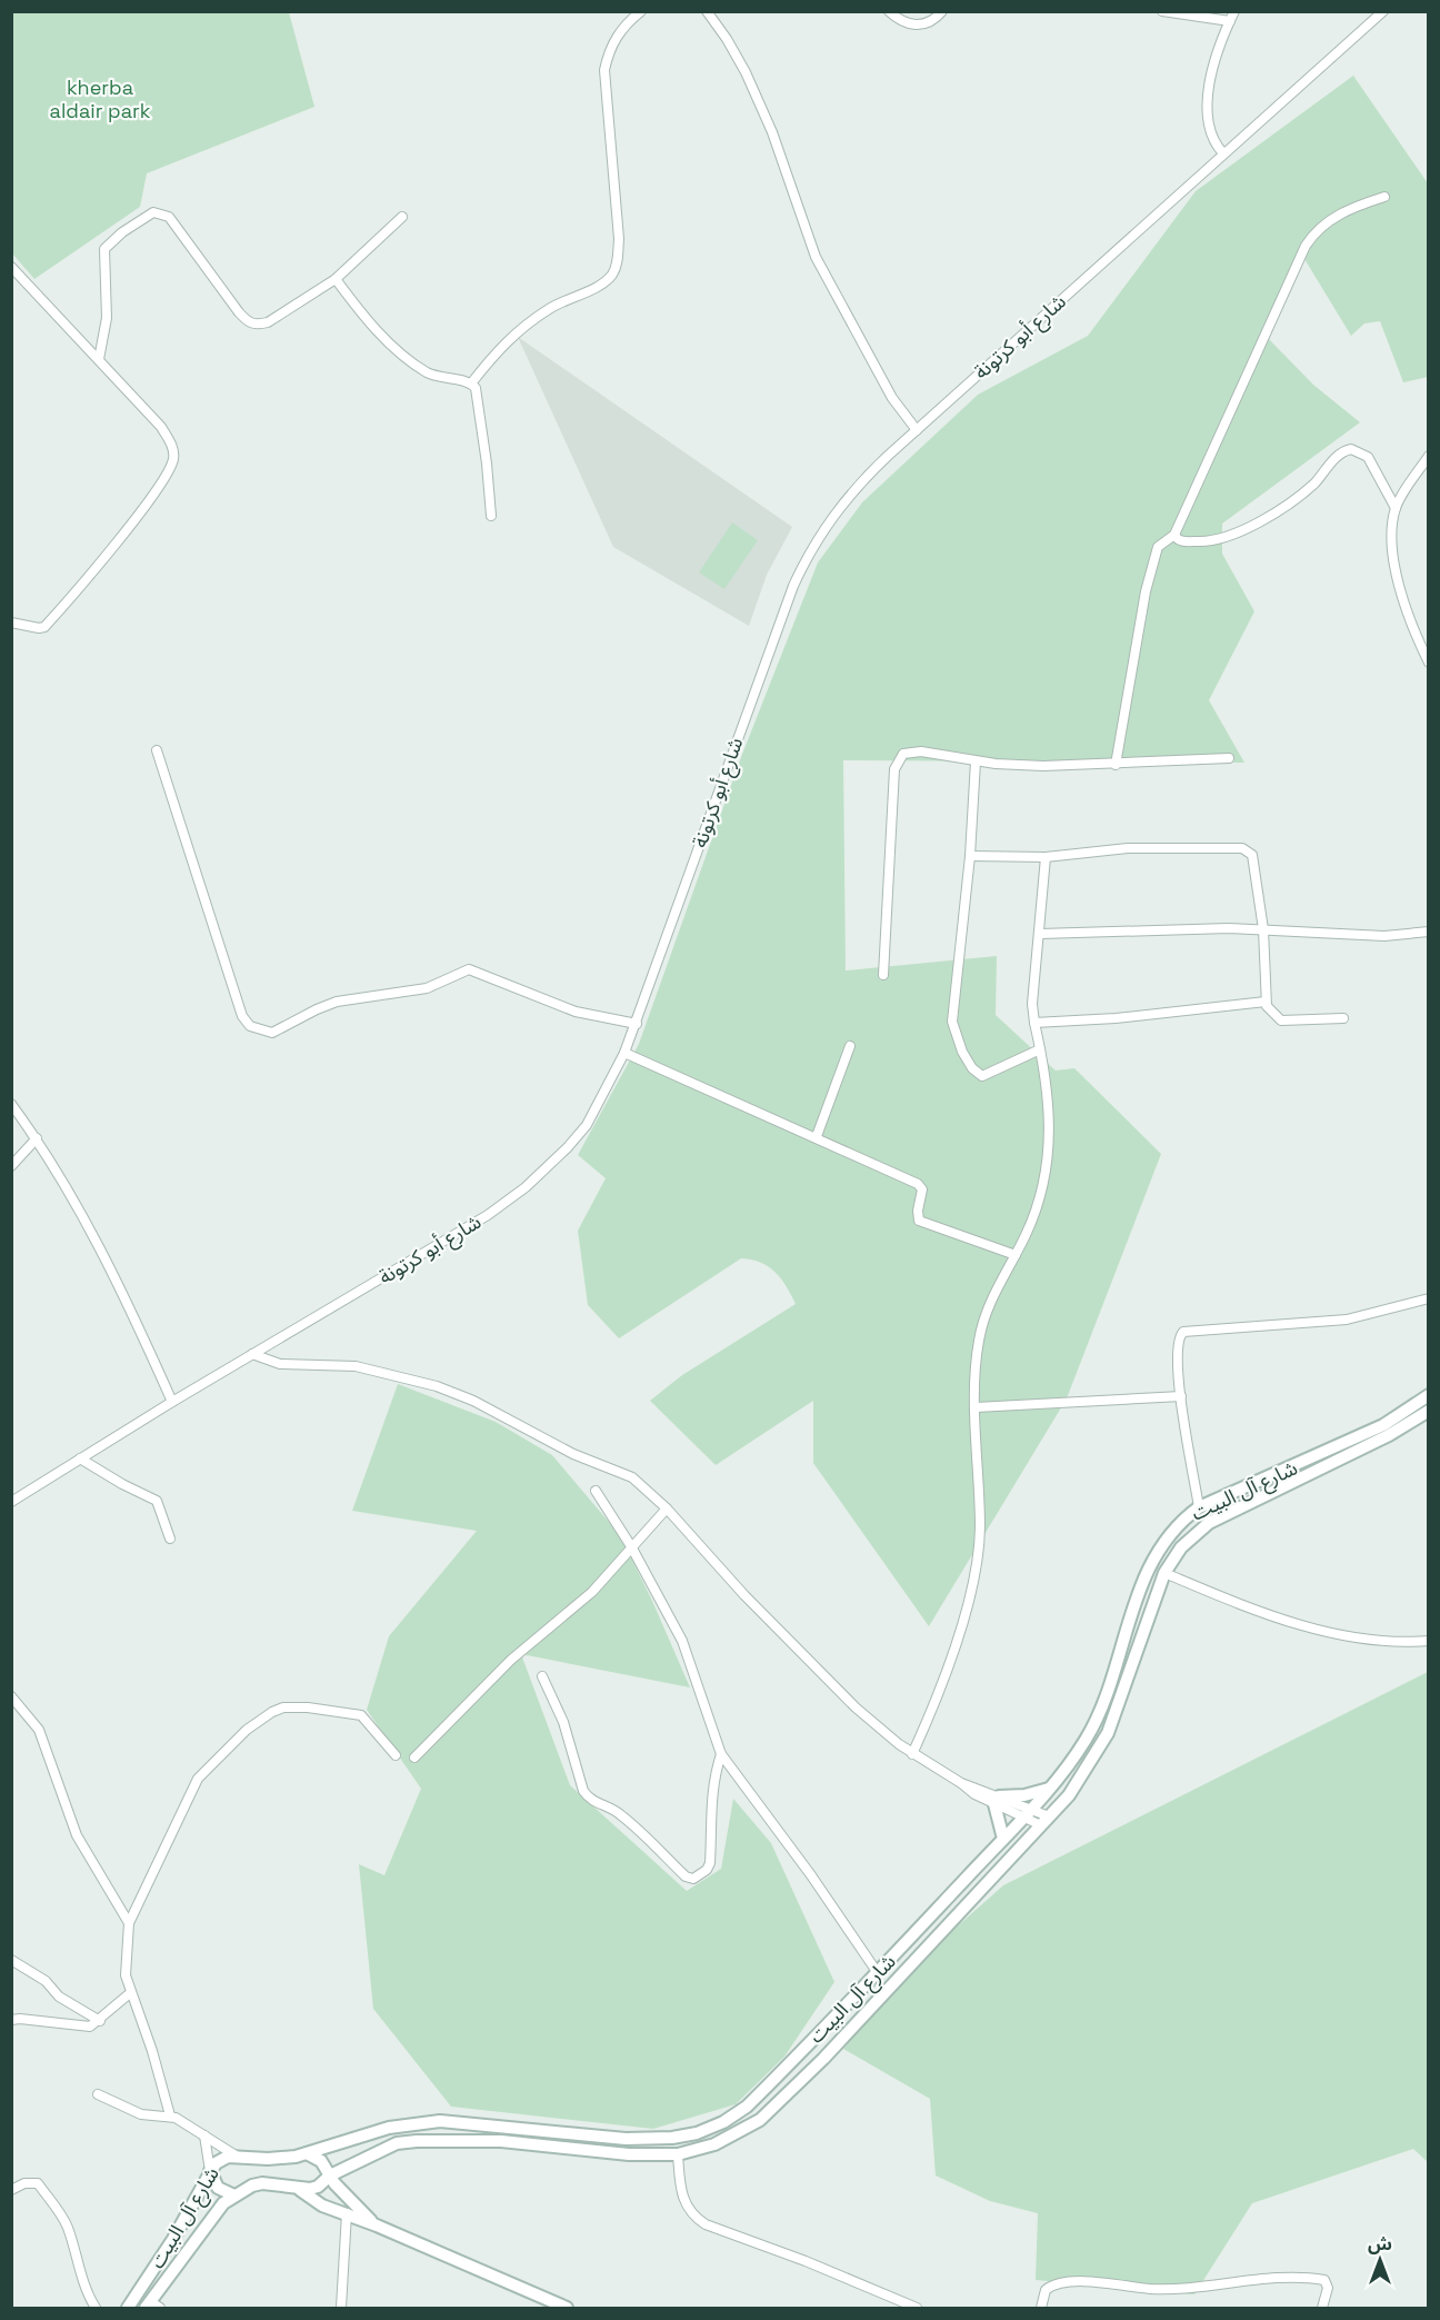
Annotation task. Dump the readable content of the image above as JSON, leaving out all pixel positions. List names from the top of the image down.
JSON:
{
  "streets": {
    "street": ["شارع أبو كرتونة", "شارع آل البيت"]
  },
  "parks": ["kherba aldair park"],
  "north": "top"
}
